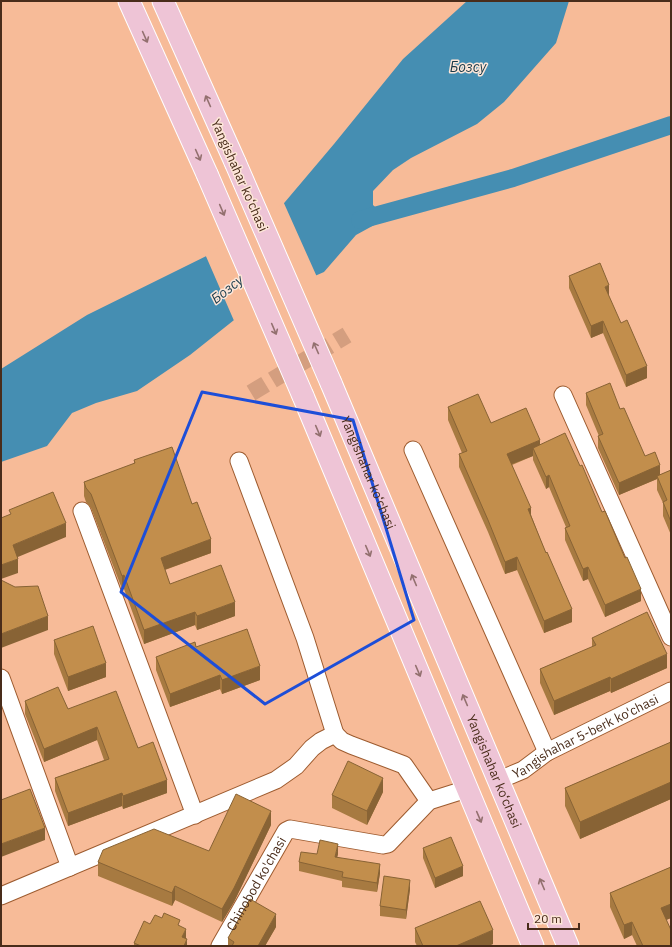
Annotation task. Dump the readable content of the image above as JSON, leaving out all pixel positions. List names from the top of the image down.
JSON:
{
  "streets": {
    "main road": ["Yangishahar ko‘chasi"],
    "street": ["Yangishahar 5-berk ko'chasi", "Chinobod ko'chasi"]
  },
  "crossings": [
    ["Yangishahar ko‘chasi", "Yangishahar 5-berk ko'chasi"]
  ],
  "water": ["Бозсу"],
  "scale_bar": "20 m"
}
